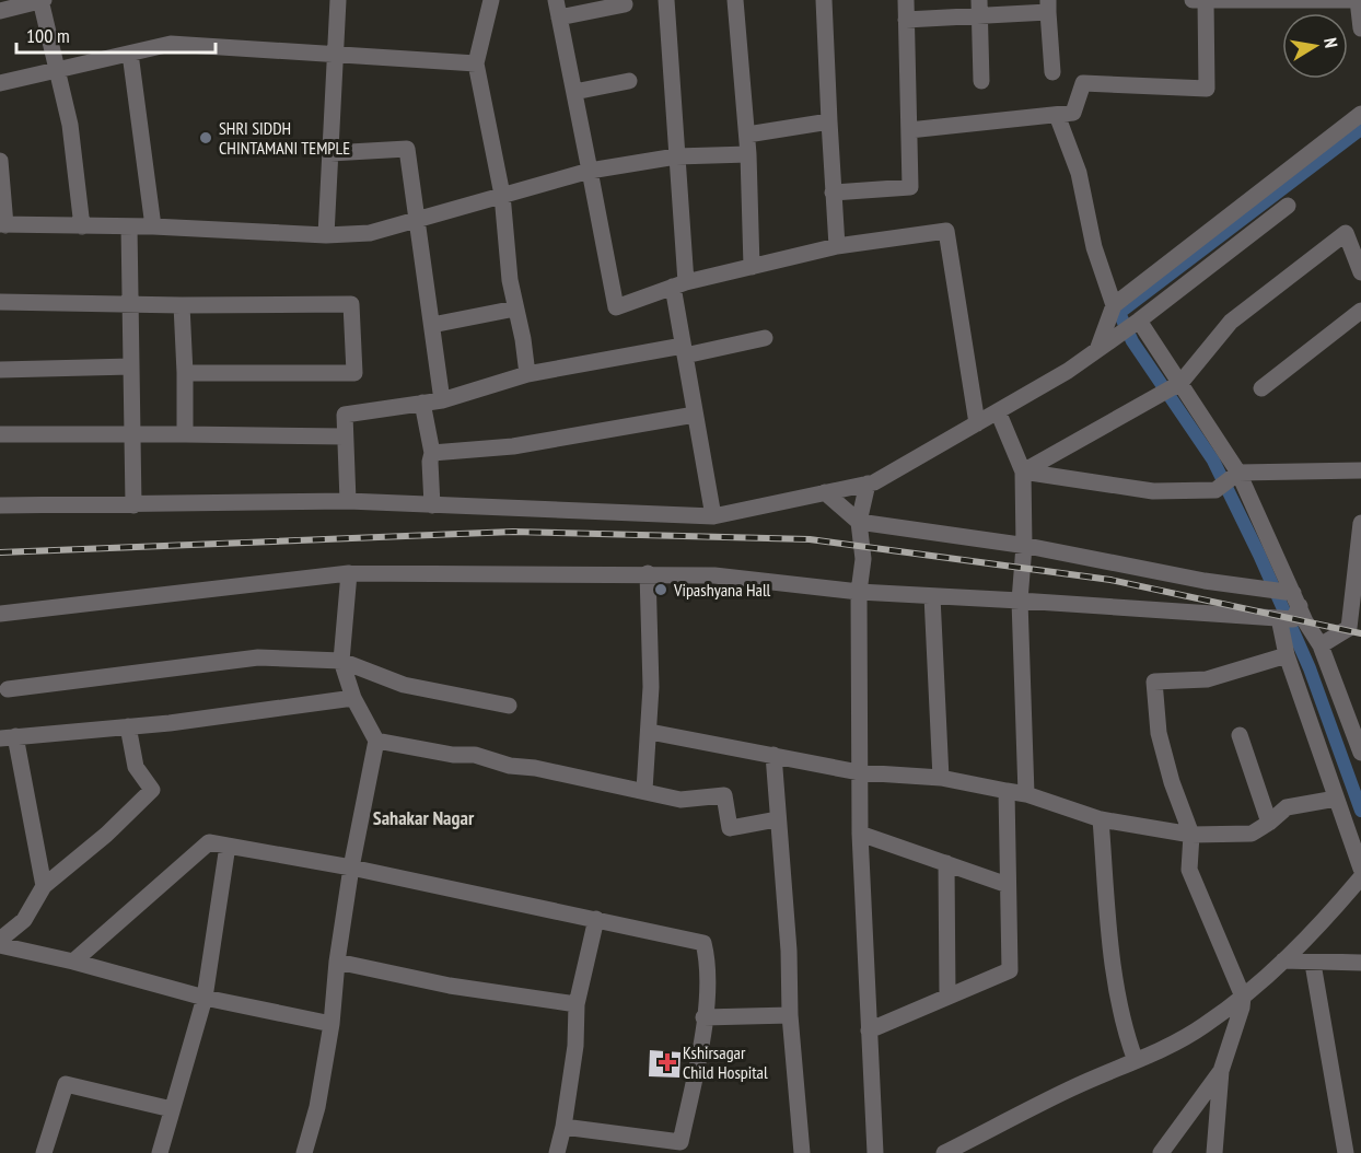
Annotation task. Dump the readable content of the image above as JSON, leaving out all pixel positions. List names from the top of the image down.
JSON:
{
  "districts": ["Sahakar Nagar"],
  "places": {
    "other": ["SHRI SIDDH CHINTAMANI TEMPLE", "Vipashyana Hall"],
    "health": ["Kshirsagar Child Hospital"]
  },
  "scale_bar": "100 m",
  "north": "right"
}
